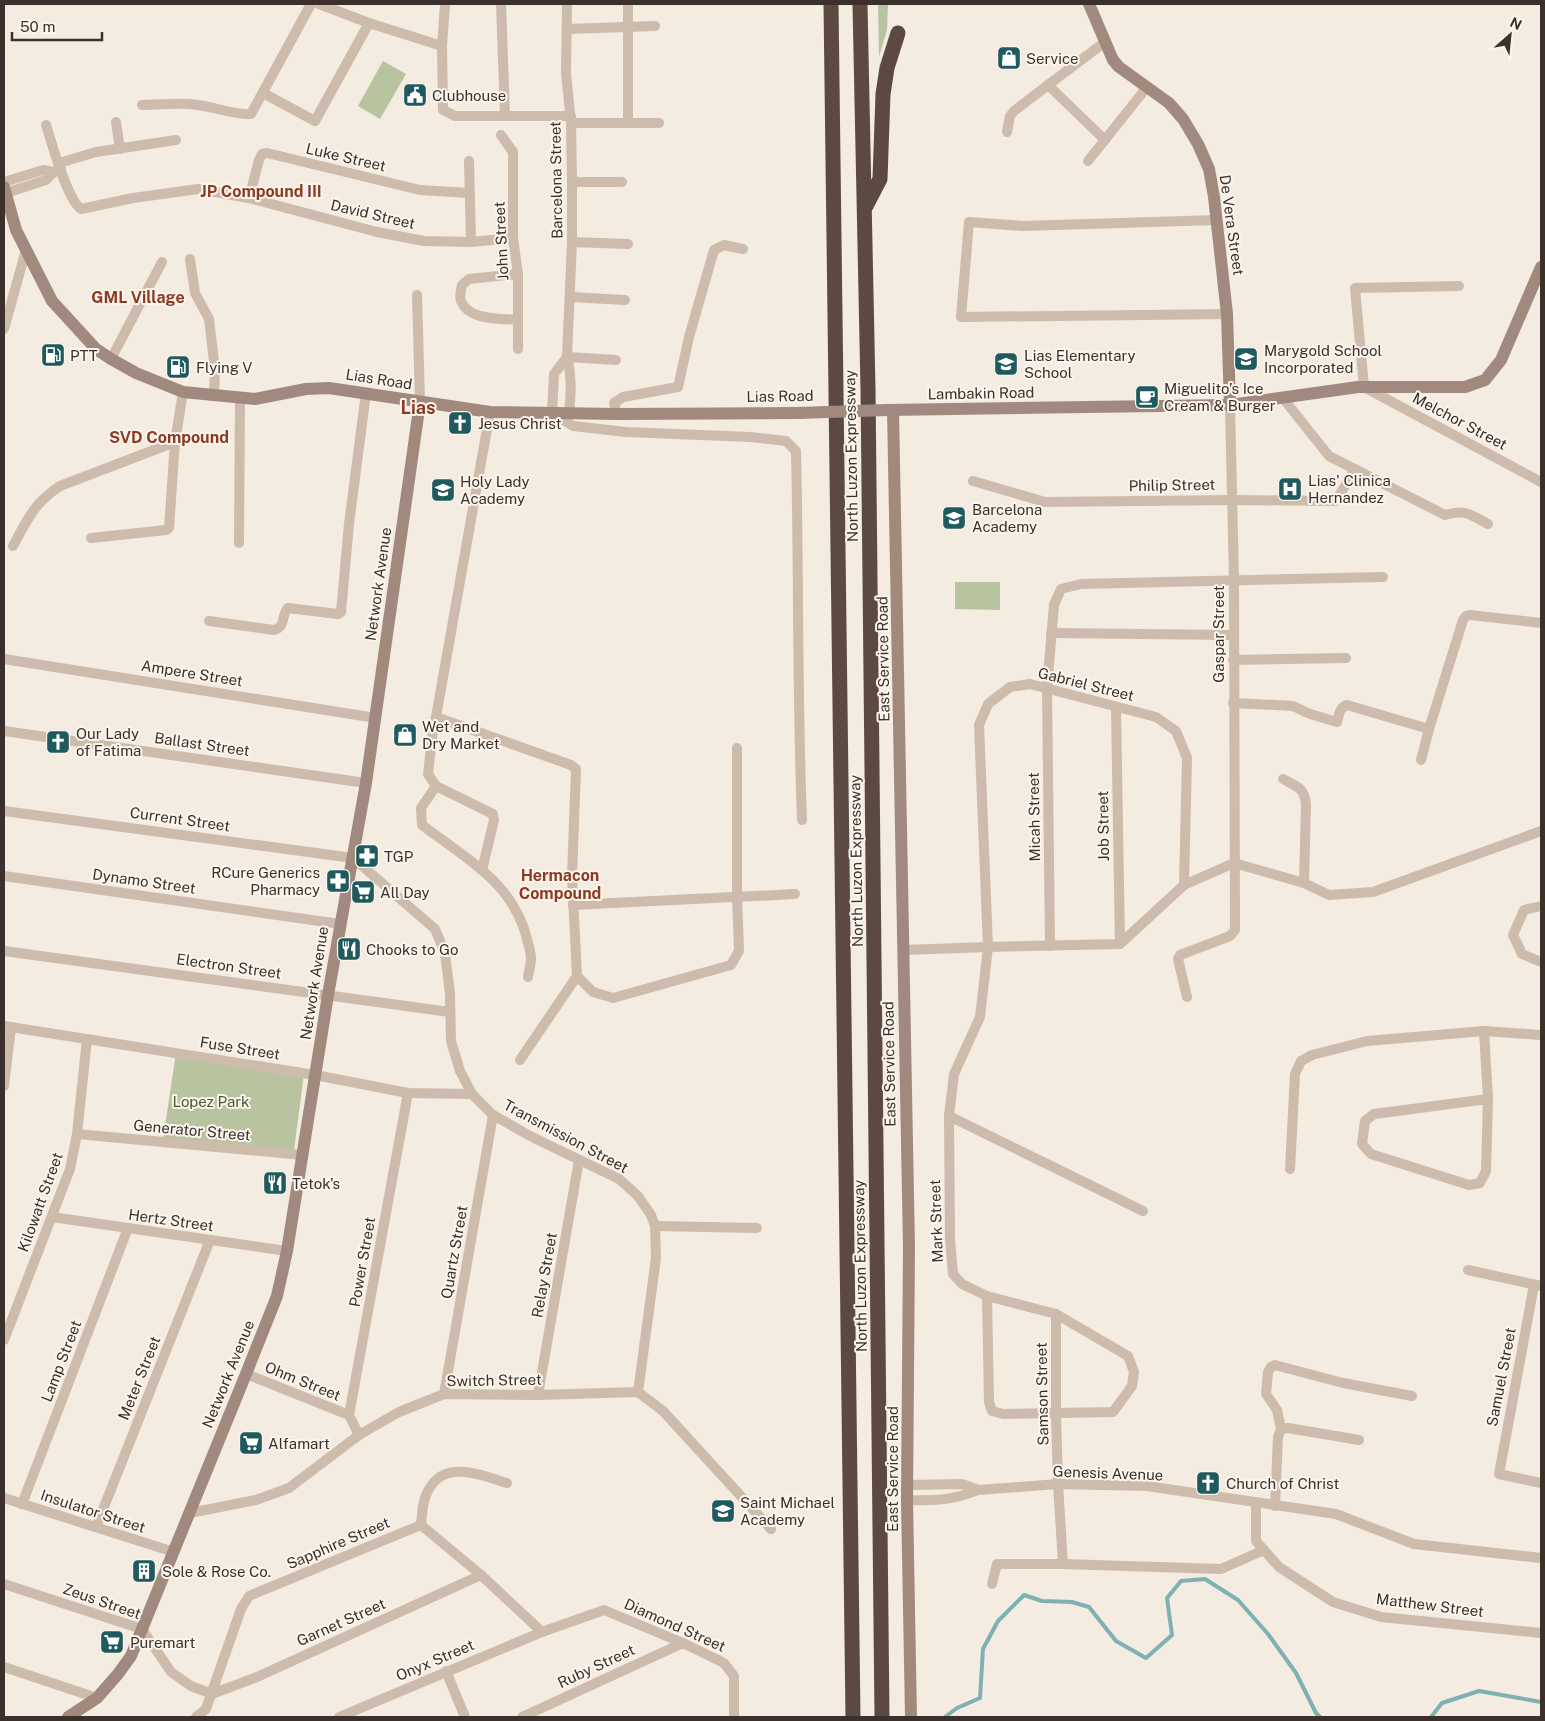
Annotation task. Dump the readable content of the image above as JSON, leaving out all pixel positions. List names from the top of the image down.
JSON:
{
  "streets": {
    "highway": ["North Luzon Expressway"],
    "main road": [
      "De Vera Street",
      "Lias Road",
      "Lambakin Road",
      "Network Avenue",
      "East Service Road"
    ],
    "street": [
      "Luke Street",
      "Barcelona Street",
      "David Street",
      "John Street",
      "Melchor Street",
      "Philip Street",
      "Gaspar Street",
      "Ampere Street",
      "Gabriel Street",
      "Ballast Street",
      "Micah Street",
      "Current Street",
      "Job Street",
      "Dynamo Street",
      "Electron Street",
      "Fuse Street",
      "Generator Street",
      "Transmission Street",
      "Kilowatt Street",
      "Hertz Street",
      "Mark Street",
      "Quartz Street",
      "Power Street",
      "Relay Street",
      "Lamp Street",
      "Samuel Street",
      "Meter Street",
      "Switch Street",
      "Ohm Street",
      "Samson Street",
      "Genesis Avenue",
      "Insulator Street",
      "Sapphire Street",
      "Zeus Street",
      "Matthew Street",
      "Garnet Street",
      "Diamond Street",
      "Onyx Street",
      "Ruby Street"
    ]
  },
  "crossings": [
    ["Luke Street", "David Street"],
    ["Barcelona Street", "Lias Road"],
    ["David Street", "John Street"],
    ["De Vera Street", "Lambakin Road"],
    ["De Vera Street", "Gaspar Street"],
    ["Lias Road", "Lambakin Road"],
    ["Lias Road", "Network Avenue"],
    ["Lias Road", "East Service Road"],
    ["Lambakin Road", "Melchor Street"],
    ["Lambakin Road", "Gaspar Street"],
    ["Lambakin Road", "East Service Road"],
    ["Philip Street", "Gaspar Street"],
    ["Network Avenue", "Ampere Street"],
    ["Network Avenue", "Ballast Street"],
    ["Network Avenue", "Current Street"],
    ["Network Avenue", "Dynamo Street"],
    ["Network Avenue", "Electron Street"],
    ["Network Avenue", "Fuse Street"],
    ["Network Avenue", "Generator Street"],
    ["Network Avenue", "Transmission Street"],
    ["Network Avenue", "Hertz Street"],
    ["Network Avenue", "Switch Street"],
    ["Network Avenue", "Ohm Street"],
    ["Network Avenue", "Insulator Street"],
    ["Network Avenue", "Zeus Street"],
    ["Gaspar Street", "Micah Street"],
    ["East Service Road", "Genesis Avenue"],
    ["Gabriel Street", "Micah Street"],
    ["Gabriel Street", "Job Street"],
    ["Gabriel Street", "Mark Street"],
    ["Current Street", "Transmission Street"],
    ["Electron Street", "Transmission Street"],
    ["Fuse Street", "Transmission Street"],
    ["Fuse Street", "Kilowatt Street"],
    ["Fuse Street", "Power Street"],
    ["Generator Street", "Kilowatt Street"],
    ["Transmission Street", "Quartz Street"],
    ["Transmission Street", "Relay Street"],
    ["Transmission Street", "Switch Street"],
    ["Kilowatt Street", "Hertz Street"],
    ["Hertz Street", "Lamp Street"],
    ["Hertz Street", "Meter Street"],
    ["Mark Street", "Samson Street"],
    ["Quartz Street", "Switch Street"],
    ["Power Street", "Ohm Street"],
    ["Relay Street", "Switch Street"],
    ["Lamp Street", "Insulator Street"],
    ["Meter Street", "Insulator Street"],
    ["Samson Street", "Genesis Avenue"],
    ["Genesis Avenue", "Matthew Street"],
    ["Sapphire Street", "Zeus Street"],
    ["Sapphire Street", "Garnet Street"],
    ["Zeus Street", "Garnet Street"],
    ["Diamond Street", "Onyx Street"],
    ["Diamond Street", "Ruby Street"]
  ],
  "districts": [
    "JP Compound III",
    "GML Village",
    "Lias",
    "SVD Compound",
    "Hermacon Compound"
  ],
  "parks": ["Lopez Park"],
  "places": {
    "shop": ["Service", "Wet and Dry Market"],
    "public building": ["Clubhouse"],
    "fuel station": ["PTT", "Flying V"],
    "school or university": [
      "Marygold School Incorporated",
      "Lias Elementary School",
      "Holy Lady Academy",
      "Barcelona Academy",
      "Saint Michael Academy"
    ],
    "cafe": ["Miguelito’s Ice Cream & Burger"],
    "church": ["Jesus Christ", "Our Lady of Fatima", "Church of Christ"],
    "hospital": ["Lias' Clinica Hernandez"],
    "pharmacy": ["TGP", "RCure Generics Pharmacy"],
    "supermarket": ["All Day", "Alfamart", "Puremart"],
    "restaurant": ["Chooks to Go", "Tetok's"],
    "building": ["Sole & Rose Co."]
  },
  "scale_bar": "50 m",
  "north": "top right"
}
